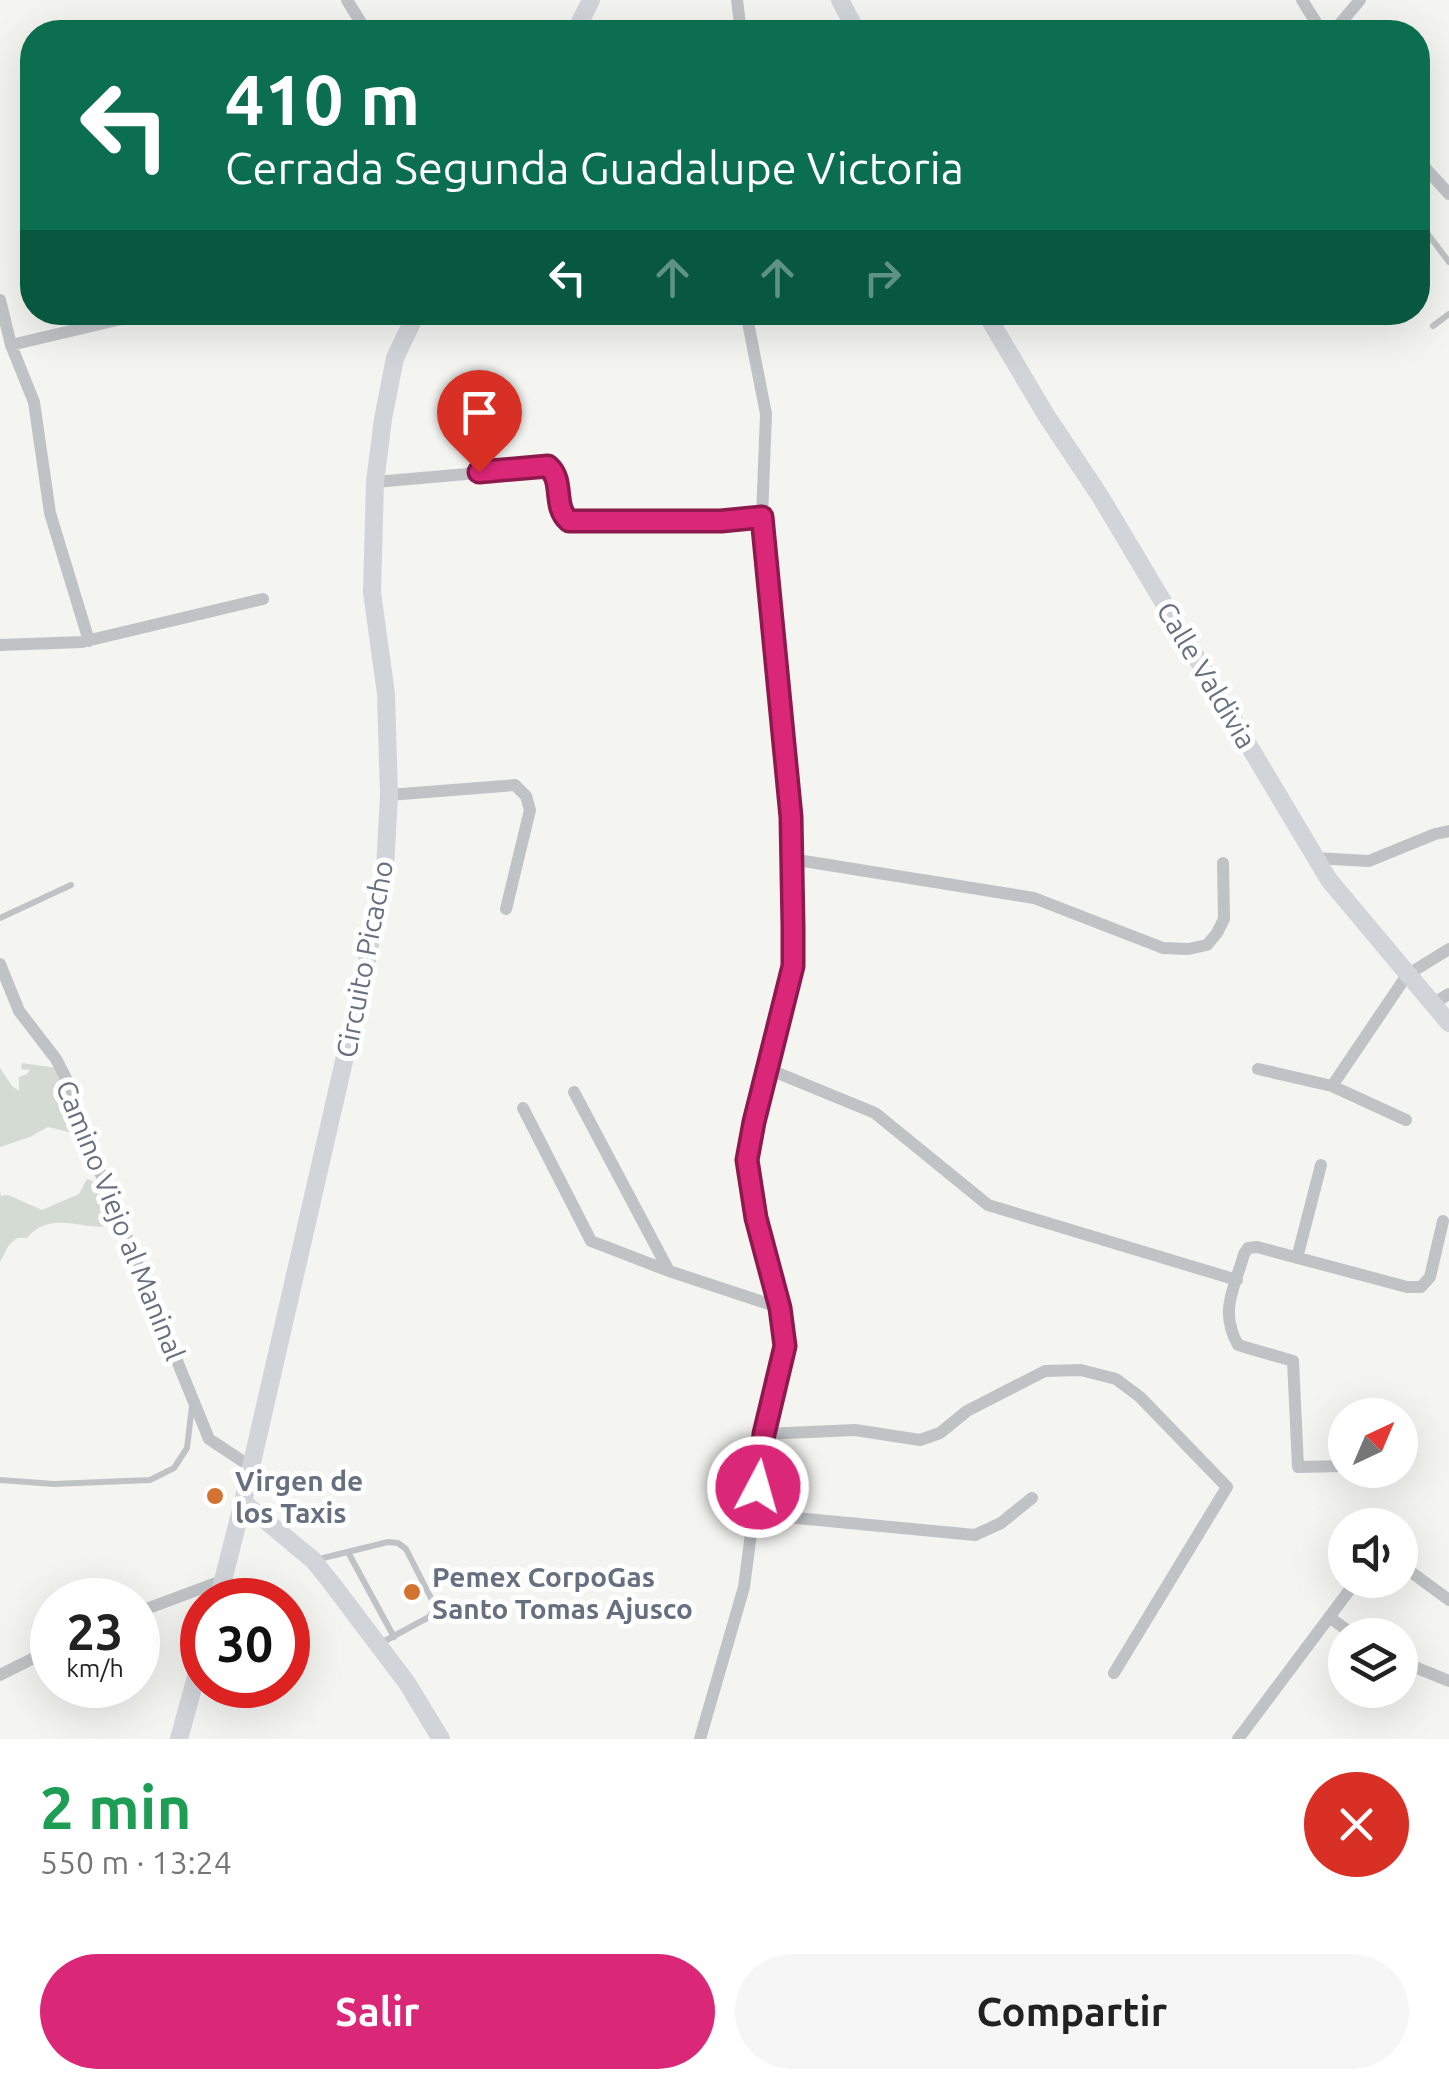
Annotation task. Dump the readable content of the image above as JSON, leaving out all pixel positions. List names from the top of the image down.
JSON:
{
  "streets": {
    "main road": ["Calle Valdivia", "Circuito Picacho"],
    "street": ["Camino Viejo al Maninal"]
  },
  "crossings": [
    ["Circuito Picacho", "Camino Viejo al Maninal"]
  ],
  "places": ["Virgen de los Taxis", "Pemex CorpoGas Santo Tomas Ajusco"],
  "north": "top right",
  "page": {
    "turn": ["410 m", "Cerrada Segunda Guadalupe Victoria"],
    "speed": "23 km/h",
    "limit": "30",
    "heading": ["2 min", "550 m · 13:24"],
    "buttons": ["Salir", "Compartir"]
  }
}
